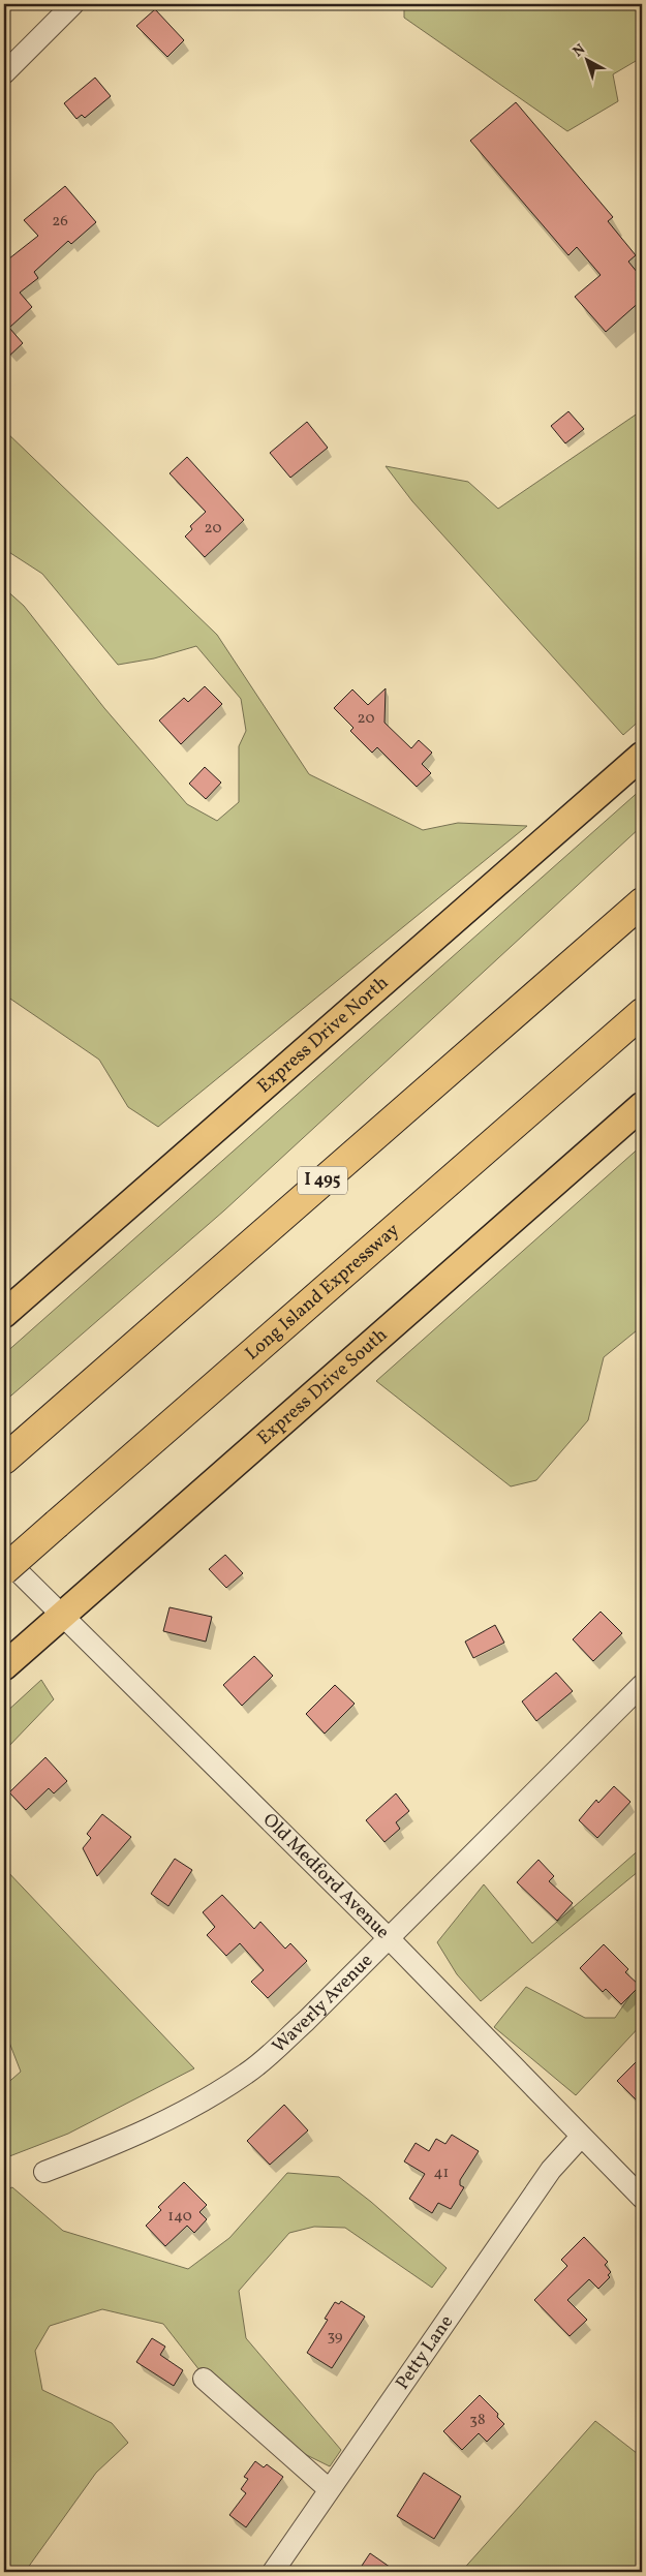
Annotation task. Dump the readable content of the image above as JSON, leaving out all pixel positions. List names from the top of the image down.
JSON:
{
  "streets": {
    "highway": ["I 495", "Long Island Expressway"],
    "main road": ["Express Drive North", "Express Drive South"],
    "street": ["Old Medford Avenue", "Waverly Avenue", "Petty Lane"]
  },
  "crossings": [
    ["Express Drive South", "Old Medford Avenue"],
    ["Old Medford Avenue", "Waverly Avenue"],
    ["Old Medford Avenue", "Petty Lane"]
  ],
  "house_numbers": [
    "26",
    "20",
    "20",
    "41",
    "140",
    "39",
    "38"
  ],
  "north": "top left"
}
